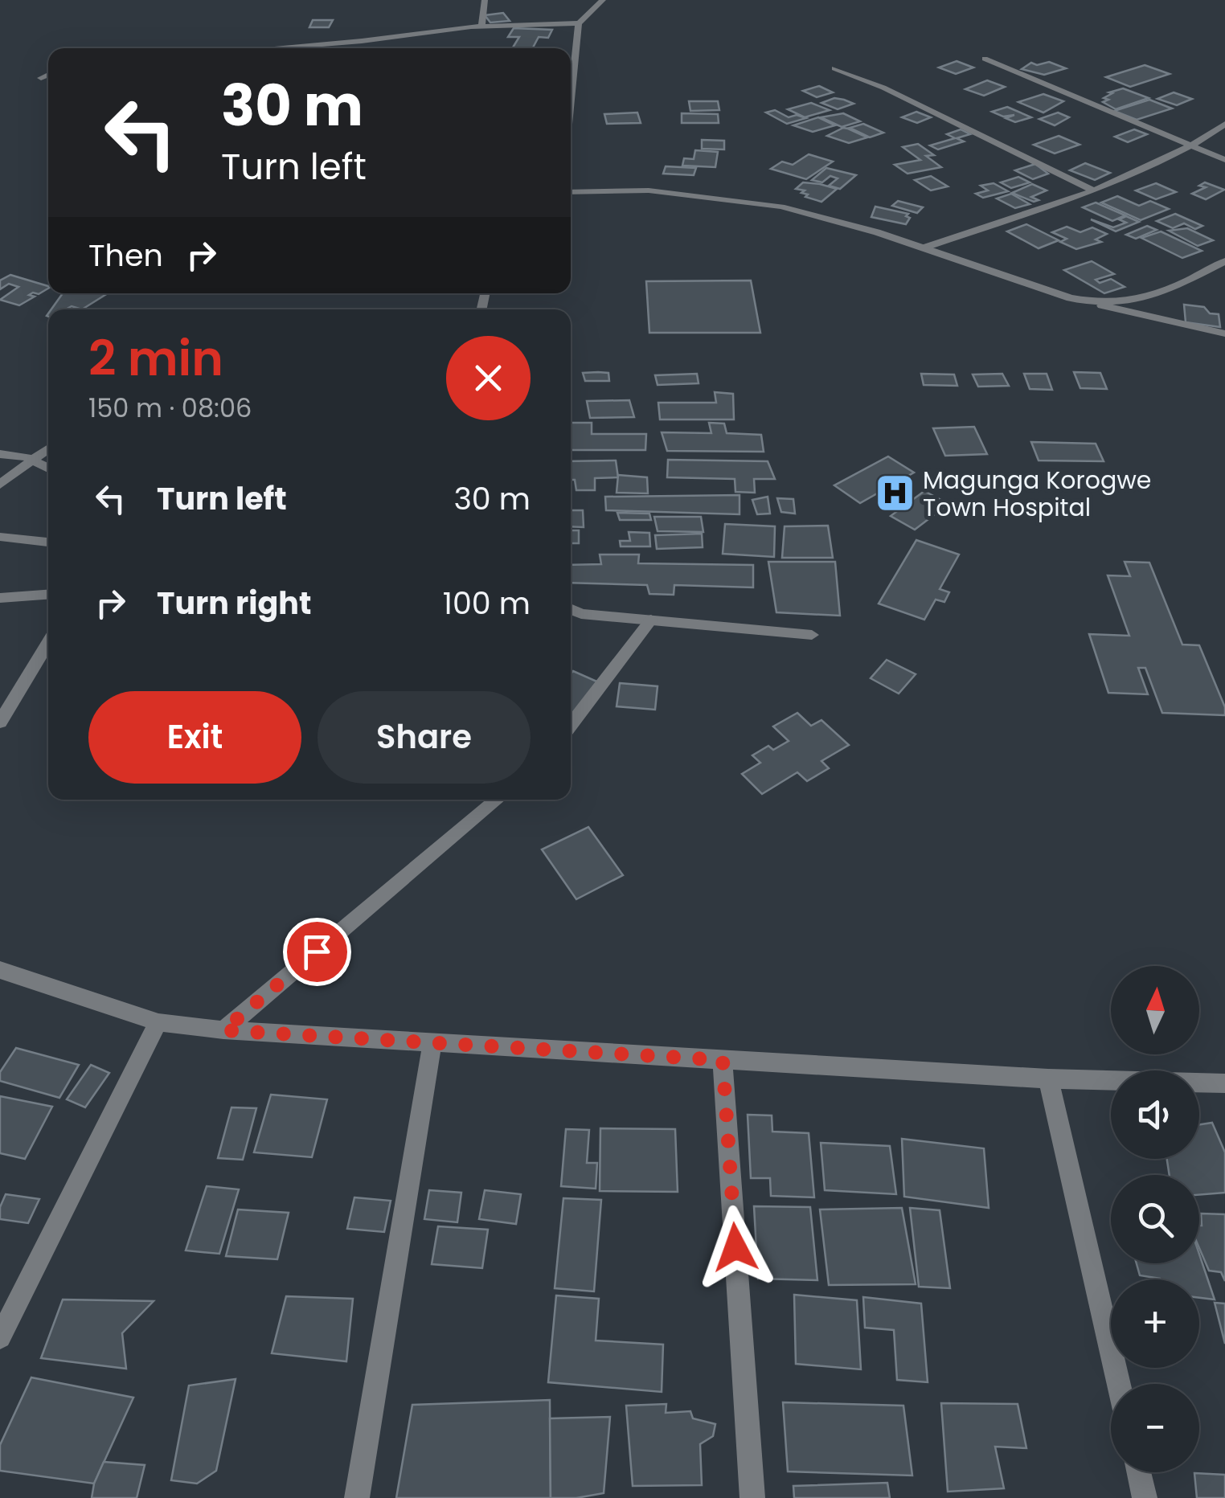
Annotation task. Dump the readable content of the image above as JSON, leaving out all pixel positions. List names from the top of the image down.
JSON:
{
  "places": {
    "hospital": ["Magunga Korogwe Town Hospital"]
  },
  "north": "top",
  "page": {
    "turn": ["30 m", "Turn left"],
    "then": "Then",
    "heading": ["2 min", "150 m · 08:06"],
    "list": [
      {
        "name": "Turn left",
        "value": "30 m"
      },
      {
        "name": "Turn right",
        "value": "100 m"
      }
    ],
    "buttons": ["Exit", "Share"],
    "map_buttons": ["+", "−"]
  }
}
